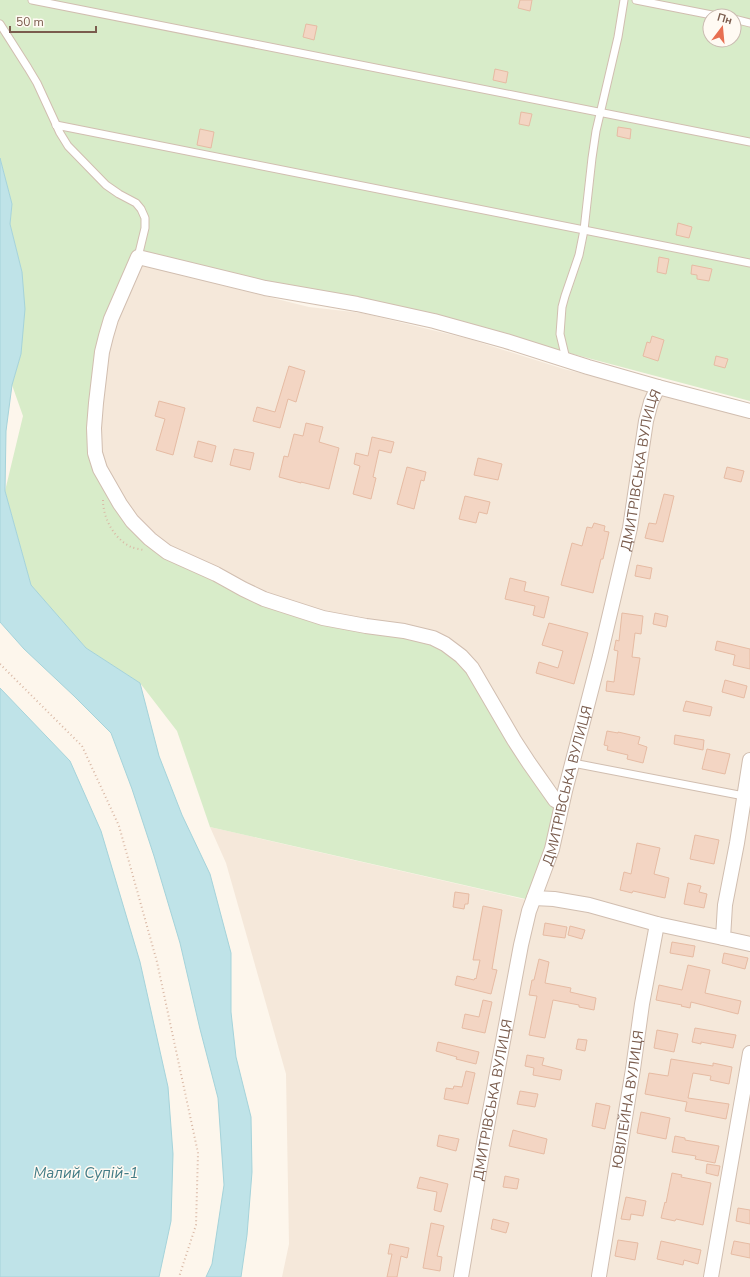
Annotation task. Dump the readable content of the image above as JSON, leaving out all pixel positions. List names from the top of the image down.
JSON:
{
  "streets": {
    "street": ["ДМИТРІВСЬКА ВУЛИЦЯ", "ЮВІЛЕЙНА ВУЛИЦЯ"]
  },
  "water": ["Малий Супій-1"],
  "scale_bar": "50 m",
  "north": "top"
}
